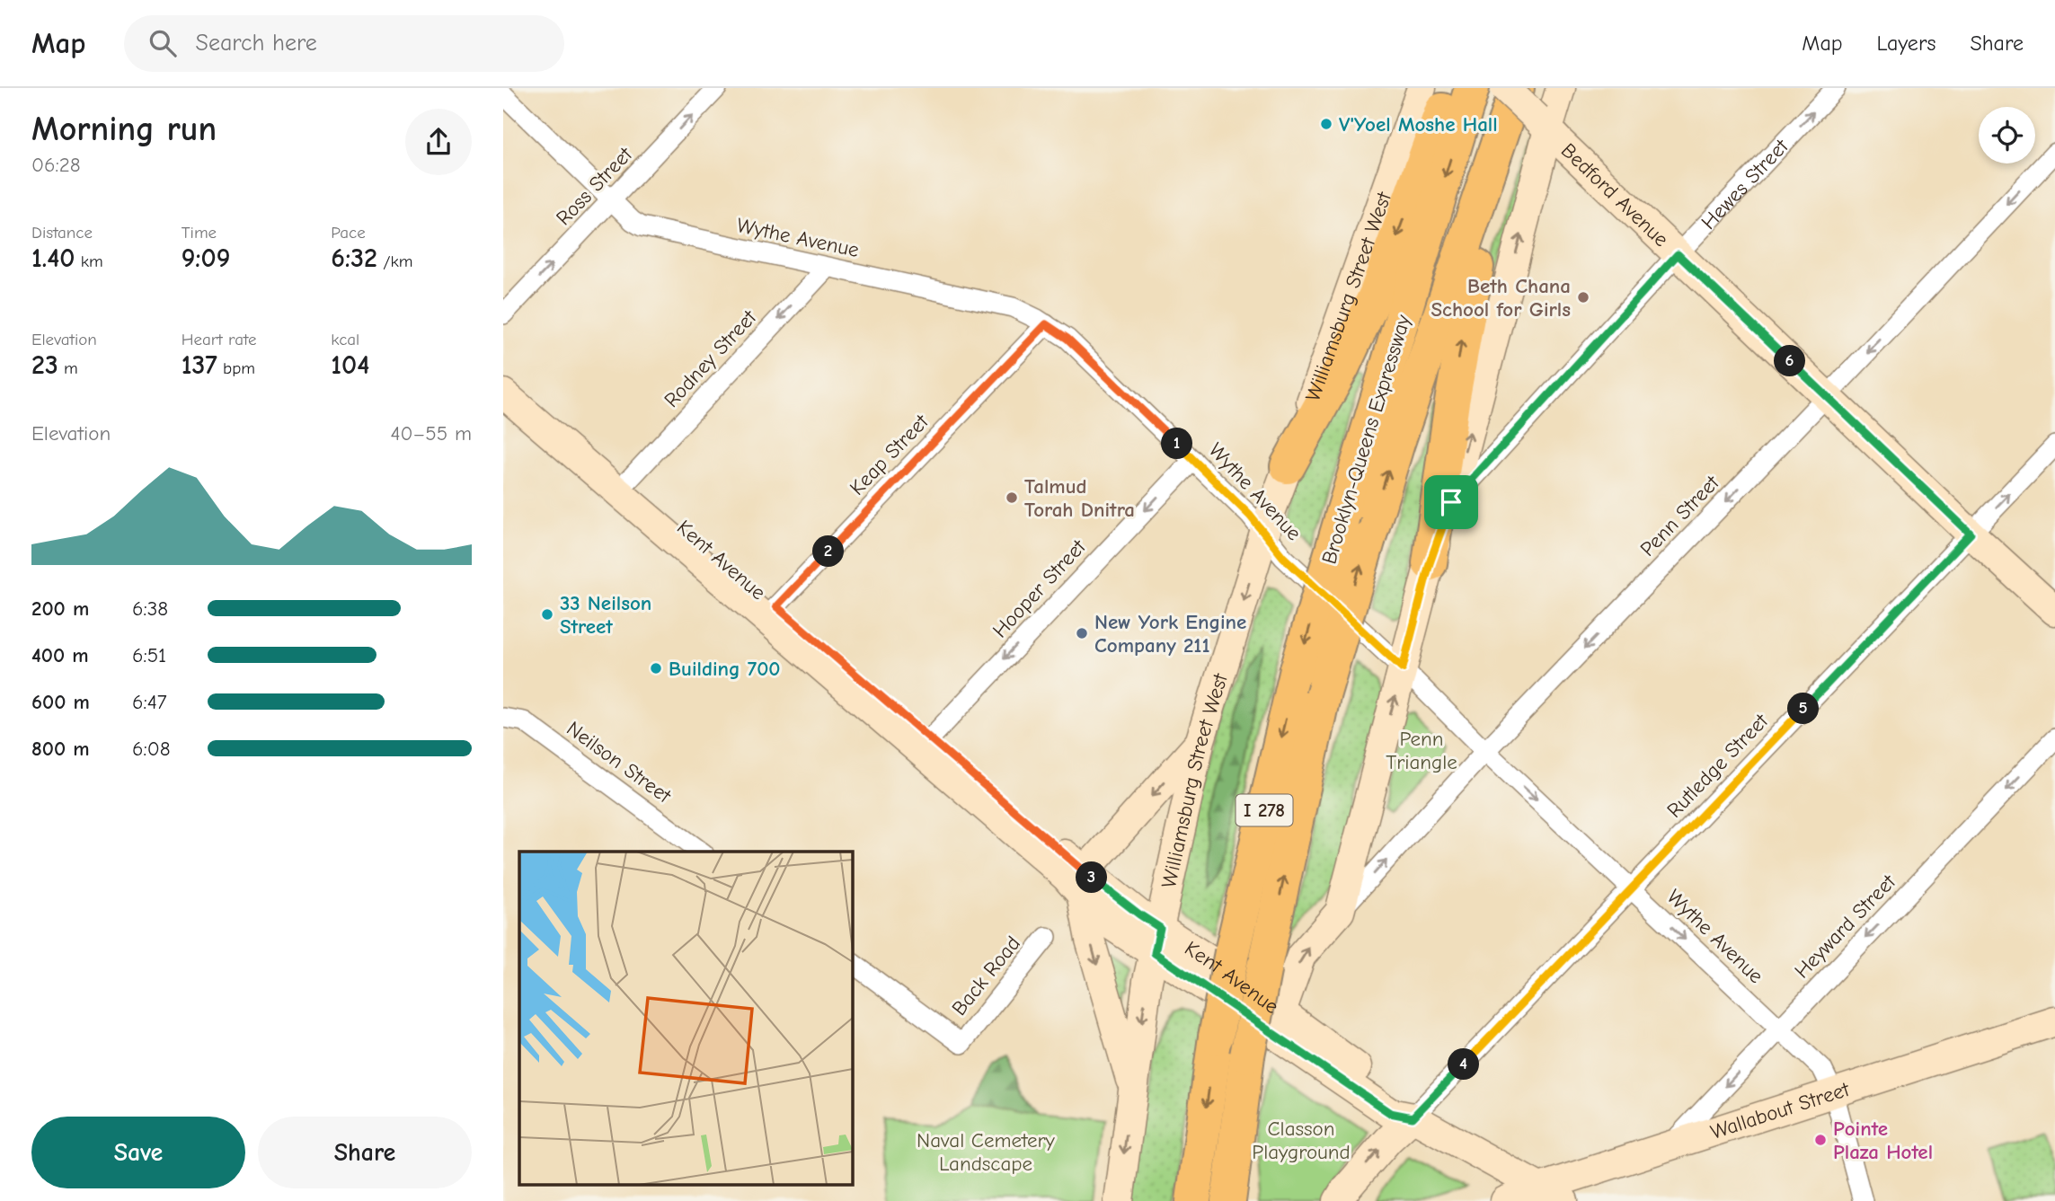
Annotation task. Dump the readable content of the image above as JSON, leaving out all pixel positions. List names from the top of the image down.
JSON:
{
  "streets": {
    "highway": ["Brooklyn-Queens Expressway", "I 278"],
    "main road": [
      "Bedford Avenue",
      "Williamsburg Street West",
      "Kent Avenue",
      "Wallabout Street"
    ],
    "street": [
      "Hewes Street",
      "Ross Street",
      "Wythe Avenue",
      "Rodney Street",
      "Keap Street",
      "Penn Street",
      "Hooper Street",
      "Neilson Street",
      "Rutledge Street",
      "Heyward Street",
      "Back Road"
    ]
  },
  "crossings": [
    ["Hewes Street", "Bedford Avenue"],
    ["Ross Street", "Wythe Avenue"],
    ["Bedford Avenue", "Brooklyn-Queens Expressway"],
    ["Bedford Avenue", "Penn Street"],
    ["Bedford Avenue", "Rutledge Street"],
    ["Wythe Avenue", "Williamsburg Street West"],
    ["Wythe Avenue", "Rodney Street"],
    ["Wythe Avenue", "Keap Street"],
    ["Wythe Avenue", "Penn Street"],
    ["Wythe Avenue", "Hooper Street"],
    ["Wythe Avenue", "Rutledge Street"],
    ["Wythe Avenue", "Heyward Street"],
    ["Wythe Avenue", "Wallabout Street"],
    ["Williamsburg Street West", "Kent Avenue"],
    ["Rodney Street", "Kent Avenue"],
    ["Keap Street", "Kent Avenue"],
    ["Kent Avenue", "Hooper Street"],
    ["Kent Avenue", "Rutledge Street"],
    ["Kent Avenue", "Wallabout Street"],
    ["Heyward Street", "Wallabout Street"]
  ],
  "one_way": [
    "Hewes Street",
    "Ross Street",
    "Rodney Street",
    "Hooper Street",
    "Heyward Street"
  ],
  "parks": ["Penn Triangle", "Classon Playground", "Naval Cemetery Landscape"],
  "places": [
    "V'Yoel Moshe Hall",
    "Beth Chana School for Girls",
    "Talmud Torah Dnitra",
    "33 Neilson Street",
    "New York Engine Company 211",
    "Building 700",
    "Pointe Plaza Hotel"
  ],
  "page": {
    "header": "Map",
    "search": "Search here",
    "nav": ["Map", "Layers", "Share"],
    "heading": ["Morning run", "06:28"],
    "stats": [
      ["Distance", "1.40 km"],
      ["Time", "9:09"],
      ["Pace", "6:32 /km"],
      ["Elevation", "23 m"],
      ["Heart rate", "137 bpm"],
      ["kcal", "104"]
    ],
    "pins": [
      "6",
      "1",
      "2",
      "5",
      "3",
      "4"
    ],
    "chart": ["Elevation", "40–55 m"],
    "list": [
      {
        "name": "200 m",
        "note": "6:38"
      },
      {
        "name": "400 m",
        "note": "6:51"
      },
      {
        "name": "600 m",
        "note": "6:47"
      },
      {
        "name": "800 m",
        "note": "6:08"
      }
    ],
    "buttons": ["Save", "Share"]
  }
}
